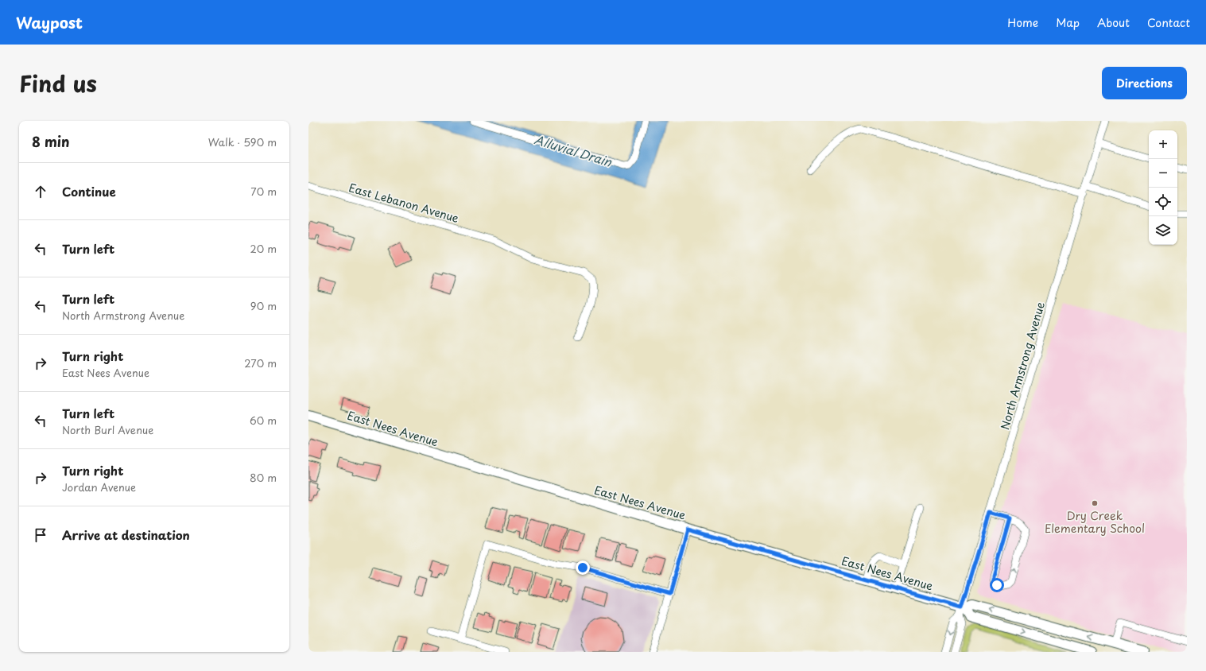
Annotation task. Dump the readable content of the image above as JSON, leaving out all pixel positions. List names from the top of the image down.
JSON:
{
  "streets": {
    "main road": ["East Nees Avenue"],
    "street": ["East Lebanon Avenue", "North Armstrong Avenue"]
  },
  "crossings": [
    ["North Armstrong Avenue", "East Nees Avenue"]
  ],
  "water": ["Alluvial Drain"],
  "places": ["Dry Creek Elementary School"],
  "page": {
    "header": "Waypost",
    "nav": [
      "Home",
      "Map",
      "About",
      "Contact"
    ],
    "title": "Find us",
    "buttons": "Directions",
    "heading": ["8 min", "Walk · 590 m"],
    "map_buttons": ["+", "−"],
    "list": [
      ["Continue", "70 m"],
      ["Turn left", "20 m"],
      ["Turn left", "North Armstrong Avenue", "90 m"],
      ["Turn right", "East Nees Avenue", "270 m"],
      ["Turn left", "North Burl Avenue", "60 m"],
      ["Turn right", "Jordan Avenue", "80 m"],
      "Arrive at destination"
    ]
  }
}
